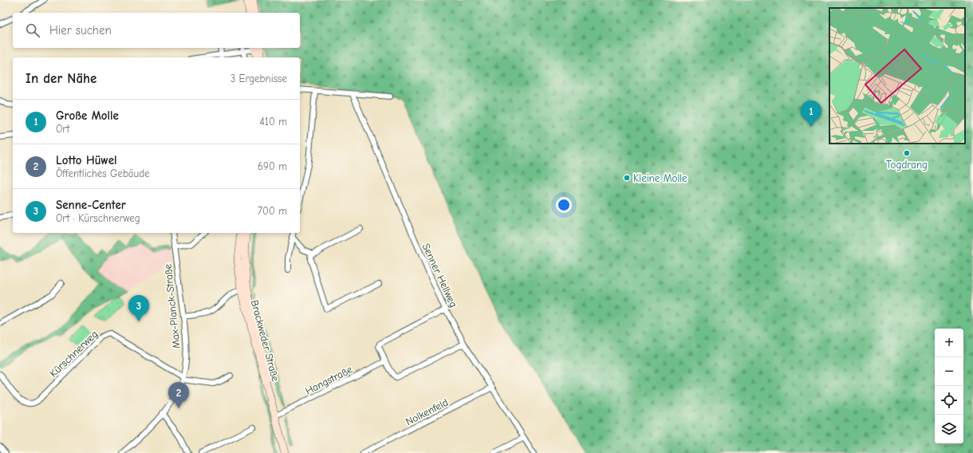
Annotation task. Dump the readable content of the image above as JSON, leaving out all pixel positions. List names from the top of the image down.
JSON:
{
  "streets": {
    "main road": ["Brackweder Straße"],
    "street": [
      "Senner Hellweg",
      "Max-Planck-Straße",
      "Kürschnerweg",
      "Hangstraße",
      "Nolkenfeld"
    ]
  },
  "crossings": [
    ["Senner Hellweg", "Nolkenfeld"],
    ["Max-Planck-Straße", "Kürschnerweg"],
    ["Brackweder Straße", "Hangstraße"]
  ],
  "places": ["Togdrang", "Kleine Molle"],
  "page": {
    "search": "Hier suchen",
    "heading": ["In der Nähe", "3 Ergebnisse"],
    "list": [
      {
        "mark": "1",
        "name": "Große Molle",
        "note": "Ort",
        "value": "410 m"
      },
      {
        "mark": "2",
        "name": "Lotto Hüwel",
        "note": "Öffentliches Gebäude",
        "value": "690 m"
      },
      {
        "mark": "3",
        "name": "Senne-Center",
        "note": "Ort · Kürschnerweg",
        "value": "700 m"
      }
    ],
    "pins": ["1", "3", "2"],
    "map_buttons": ["+", "−"]
  }
}
